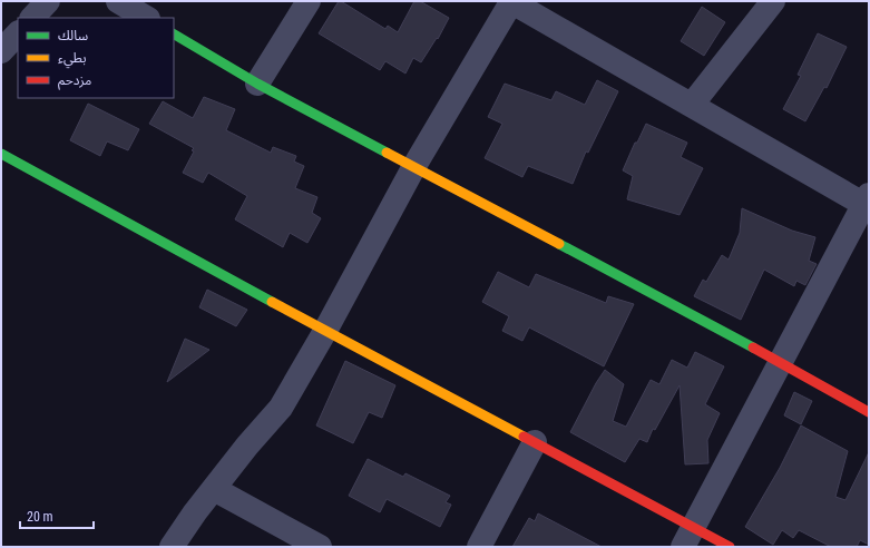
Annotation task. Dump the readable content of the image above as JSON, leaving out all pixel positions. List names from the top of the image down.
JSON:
{
  "legend": ["سالك", "بطيء", "مزدحم"],
  "scale_bar": "20 m"
}
